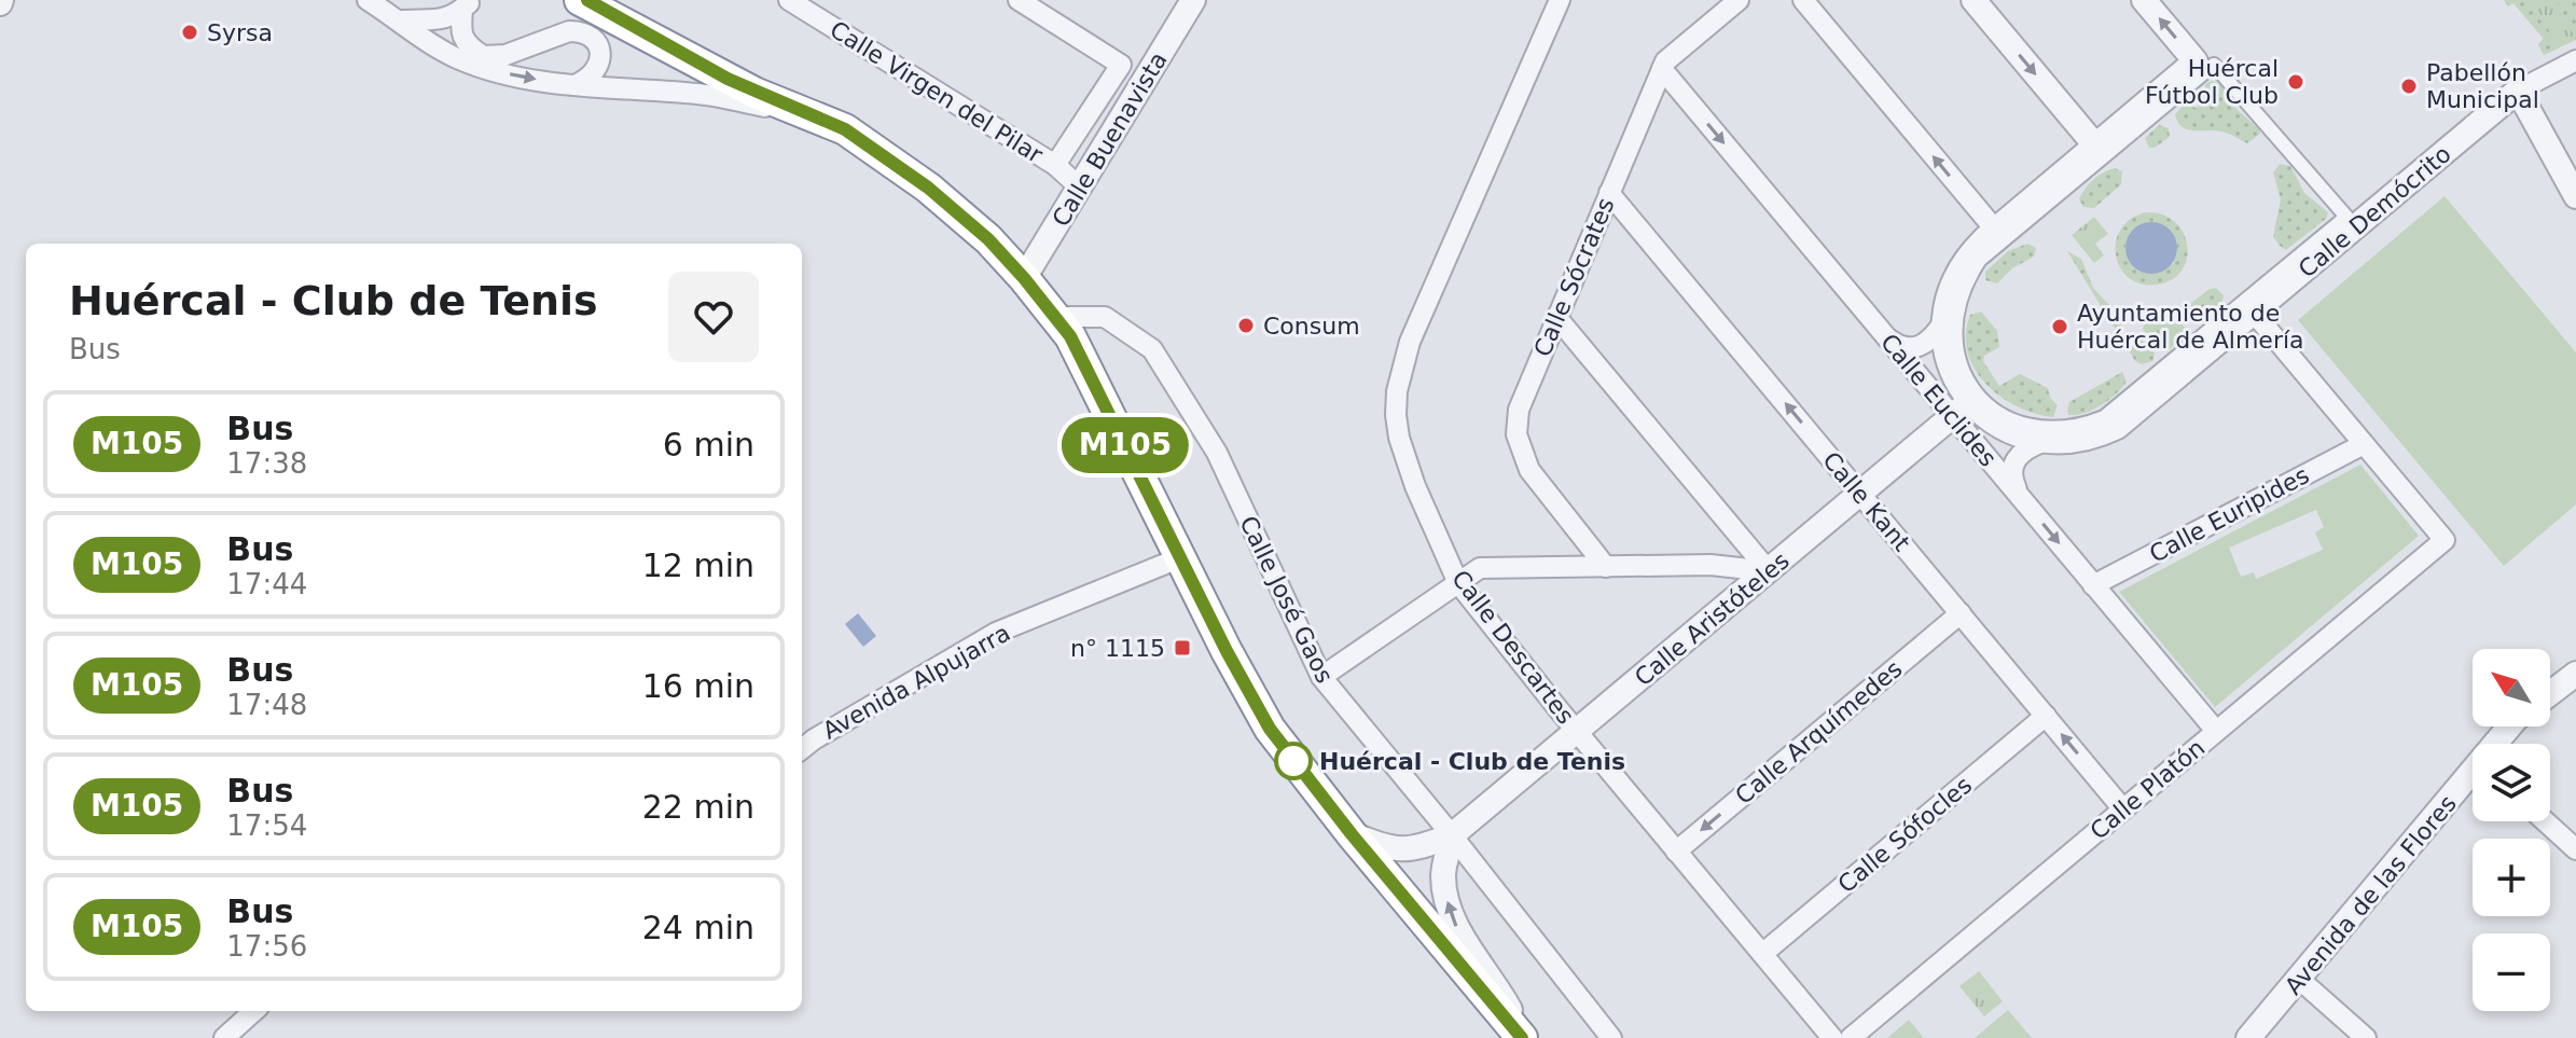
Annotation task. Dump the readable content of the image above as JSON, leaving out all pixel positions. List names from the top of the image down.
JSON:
{
  "streets": {
    "street": [
      "Calle Virgen del Pilar",
      "Calle Buenavista",
      "Calle Demócrito",
      "Calle Sócrates",
      "Calle Euclides",
      "Calle Kant",
      "Calle Euripides",
      "Calle José Gaos",
      "Calle Aristóteles",
      "Calle Descartes",
      "Avenida Alpujarra",
      "Calle Arquímedes",
      "Calle Platón",
      "Calle Sófocles",
      "Avenida de las Flores"
    ]
  },
  "crossings": [
    ["Calle Virgen del Pilar", "Calle Buenavista"],
    ["Calle Demócrito", "Calle Euclides"],
    ["Calle Demócrito", "Calle Aristóteles"],
    ["Calle Sócrates", "Calle Euclides"],
    ["Calle Sócrates", "Calle Kant"],
    ["Calle Euclides", "Calle Euripides"],
    ["Calle Euclides", "Calle Aristóteles"],
    ["Calle Euclides", "Calle Platón"],
    ["Calle Kant", "Calle Aristóteles"],
    ["Calle Kant", "Calle Arquímedes"],
    ["Calle Kant", "Calle Platón"],
    ["Calle Kant", "Calle Sófocles"],
    ["Calle Euripides", "Calle Platón"],
    ["Calle José Gaos", "Calle Aristóteles"],
    ["Calle Aristóteles", "Calle Descartes"],
    ["Calle Descartes", "Calle Arquímedes"],
    ["Calle Descartes", "Calle Sófocles"]
  ],
  "one_way": ["Calle Arquímedes"],
  "places": {
    "other": [
      "Syrsa",
      "Huércal Fútbol Club",
      "Pabellón Municipal",
      "Consum",
      "Ayuntamiento de Huércal de Almería",
      "Huércal - Club de Tenis"
    ],
    "transit": ["n° 1115"]
  },
  "lines": ["bus line M105"],
  "north": "top left",
  "page": {
    "on_map": "M105",
    "heading": ["Huércal - Club de Tenis", "Bus"],
    "list": [
      {
        "mark": "M105",
        "name": "Bus",
        "note": "17:38",
        "value": "6 min"
      },
      {
        "mark": "M105",
        "name": "Bus",
        "note": "17:44",
        "value": "12 min"
      },
      {
        "mark": "M105",
        "name": "Bus",
        "note": "17:48",
        "value": "16 min"
      },
      {
        "mark": "M105",
        "name": "Bus",
        "note": "17:54",
        "value": "22 min"
      },
      {
        "mark": "M105",
        "name": "Bus",
        "note": "17:56",
        "value": "24 min"
      }
    ],
    "map_buttons": ["+", "−"]
  }
}
